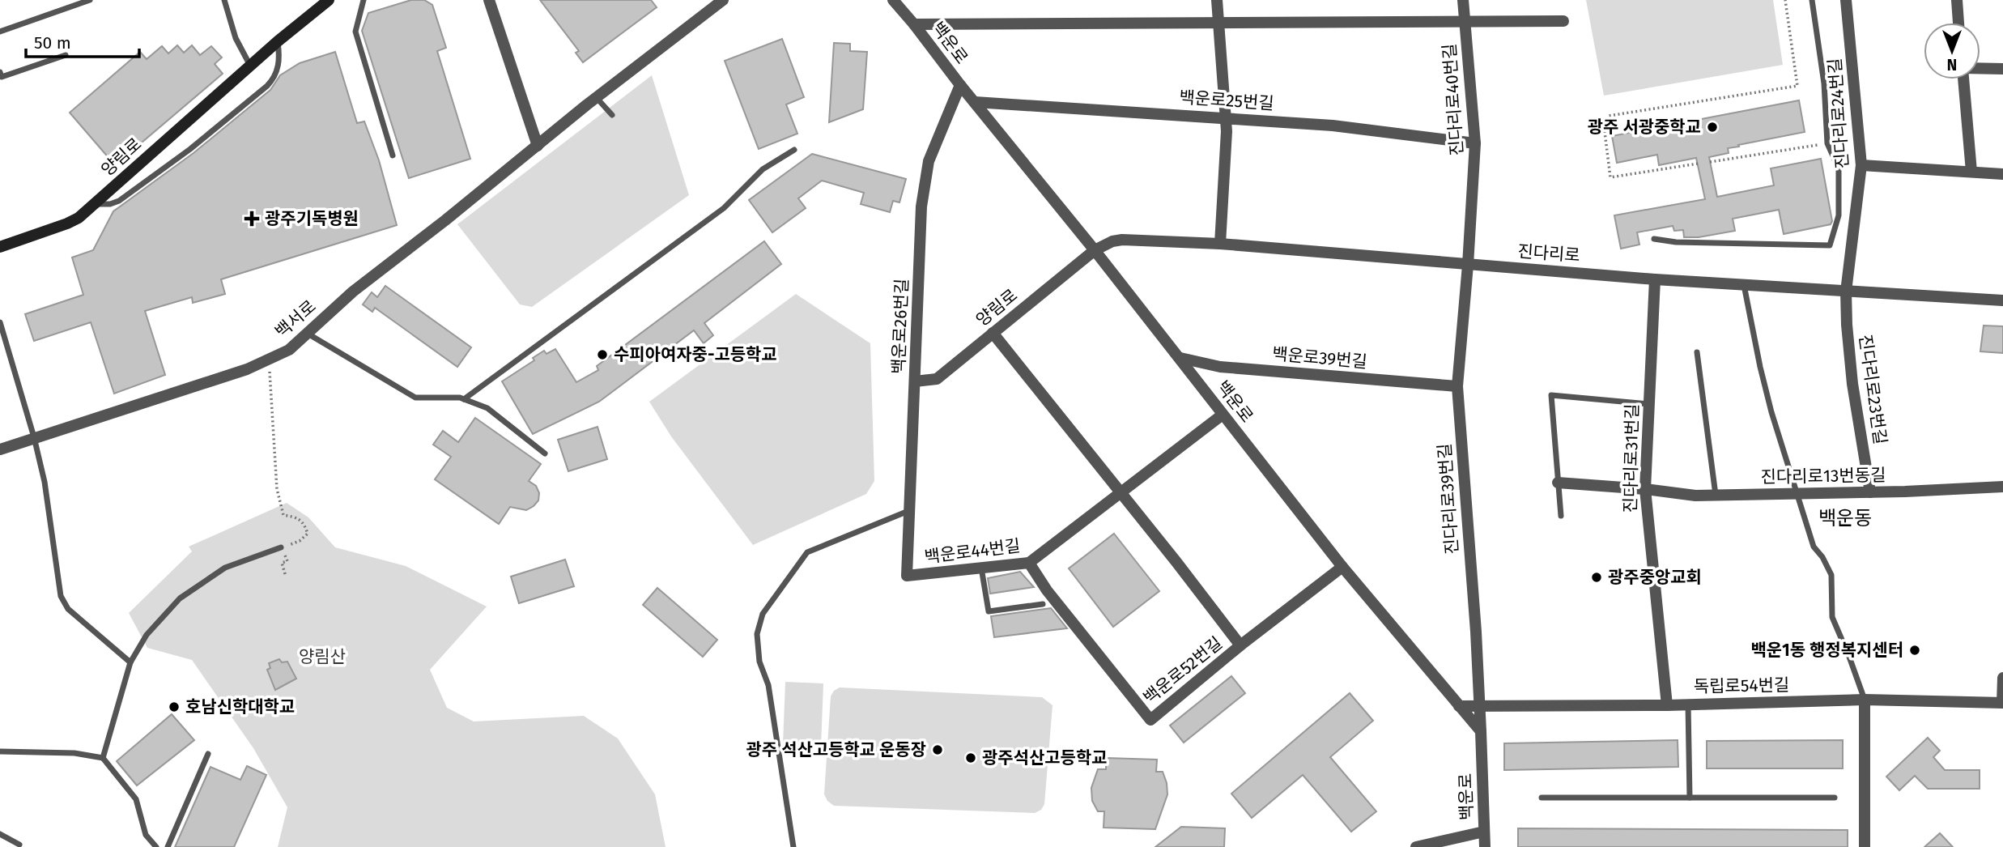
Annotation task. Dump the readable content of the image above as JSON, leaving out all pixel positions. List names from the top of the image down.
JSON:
{
  "streets": {
    "main road": ["양림로"],
    "street": [
      "백운로",
      "진다리로40번길",
      "백운로25번길",
      "진다리로24번길",
      "진다리로",
      "백서로",
      "백운로26번길",
      "백운로39번길",
      "진다리로23번길",
      "진다리로31번길",
      "진다리로13번동길",
      "진다리로39번길",
      "백운로44번길",
      "백운로52번길",
      "독립로54번길"
    ]
  },
  "crossings": [
    ["백운로", "백운로25번길"],
    ["백운로", "양림로"],
    ["백운로", "진다리로"],
    ["백운로", "백운로26번길"],
    ["백운로", "백운로39번길"],
    ["백운로", "진다리로39번길"],
    ["백운로", "백운로44번길"],
    ["백운로", "백운로52번길"],
    ["백운로", "독립로54번길"],
    ["진다리로40번길", "백운로25번길"],
    ["진다리로40번길", "진다리로"],
    ["진다리로40번길", "진다리로39번길"],
    ["진다리로24번길", "진다리로"],
    ["진다리로24번길", "진다리로23번길"],
    ["양림로", "진다리로"],
    ["양림로", "백운로26번길"],
    ["진다리로", "진다리로23번길"],
    ["진다리로", "진다리로31번길"],
    ["진다리로", "진다리로39번길"],
    ["백운로26번길", "백운로44번길"],
    ["백운로39번길", "진다리로39번길"],
    ["진다리로23번길", "진다리로13번동길"],
    ["진다리로31번길", "진다리로13번동길"],
    ["진다리로31번길", "독립로54번길"],
    ["진다리로39번길", "독립로54번길"],
    ["백운로44번길", "백운로52번길"]
  ],
  "districts": ["백운동"],
  "parks": ["양림산"],
  "places": {
    "other": [
      "광주 서광중학교",
      "수피아여자중-고등학교",
      "광주중앙교회",
      "백운1동 행정복지센터",
      "호남신학대학교",
      "광주 석산고등학교 운동장",
      "광주석산고등학교"
    ],
    "health": ["광주기독병원"]
  },
  "scale_bar": "50 m",
  "north": "bottom"
}
